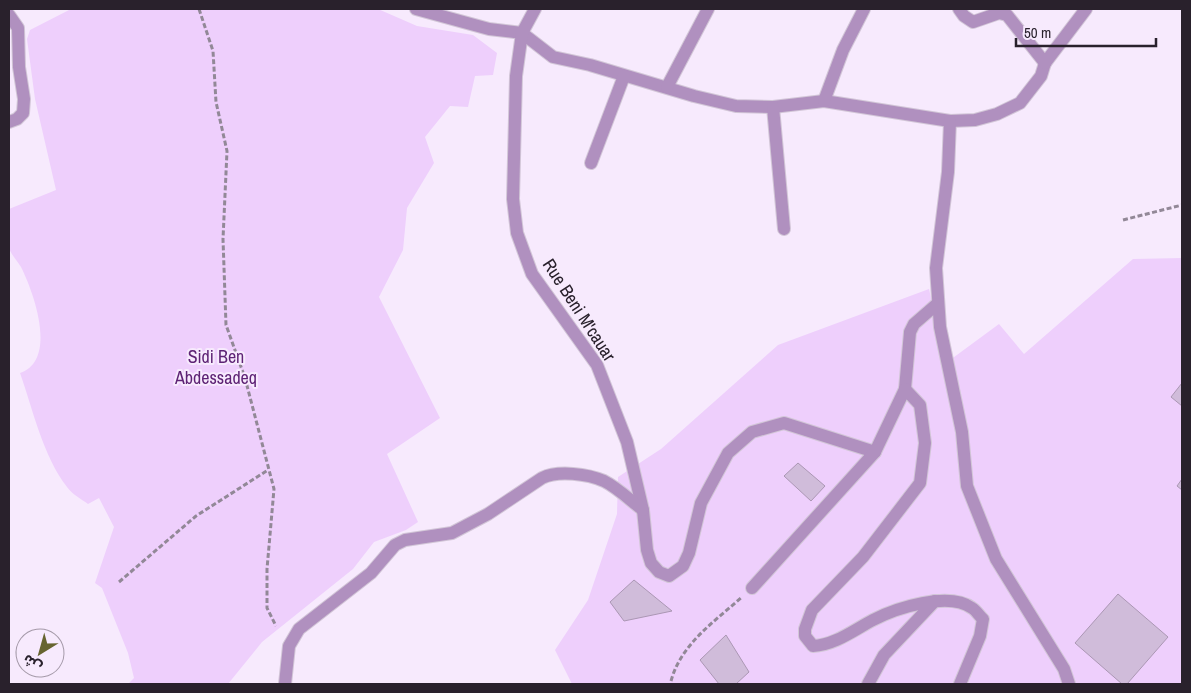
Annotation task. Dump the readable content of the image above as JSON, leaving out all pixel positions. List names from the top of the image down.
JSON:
{
  "streets": {
    "street": ["Rue Beni M'cauar"]
  },
  "parks": ["Sidi Ben Abdessadeq"],
  "scale_bar": "50 m",
  "north": "bottom left"
}
